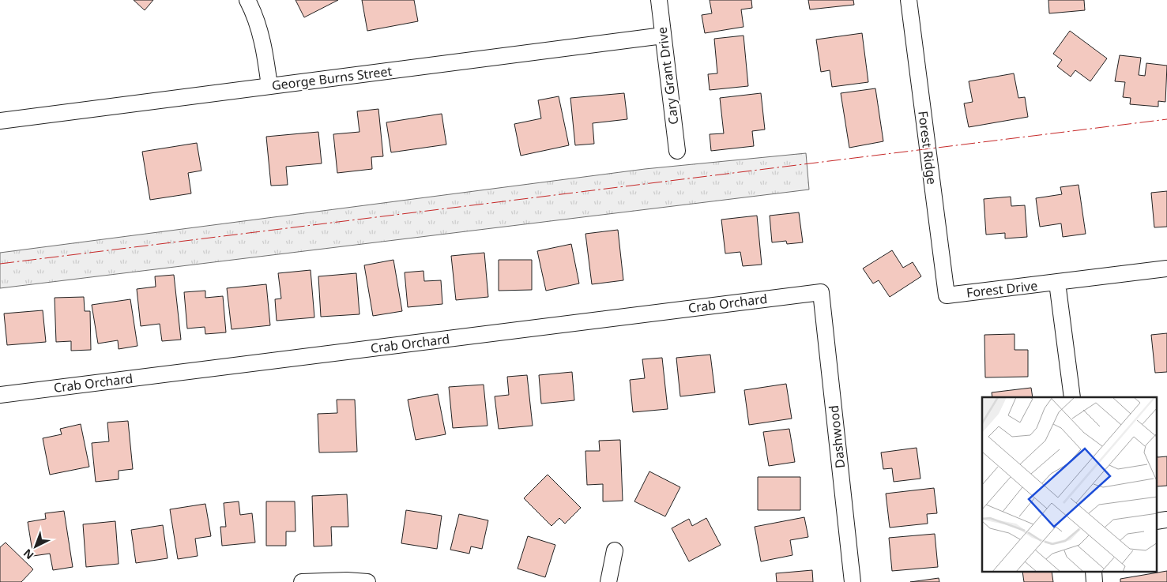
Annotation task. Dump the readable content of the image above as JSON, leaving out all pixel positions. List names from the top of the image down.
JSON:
{
  "streets": {
    "street": [
      "Cary Grant Drive",
      "George Burns Street",
      "Forest Ridge",
      "Forest Drive",
      "Crab Orchard",
      "Dashwood"
    ]
  },
  "crossings": [
    ["Cary Grant Drive", "George Burns Street"],
    ["Forest Ridge", "Forest Drive"],
    ["Crab Orchard", "Dashwood"]
  ],
  "north": "bottom left"
}
